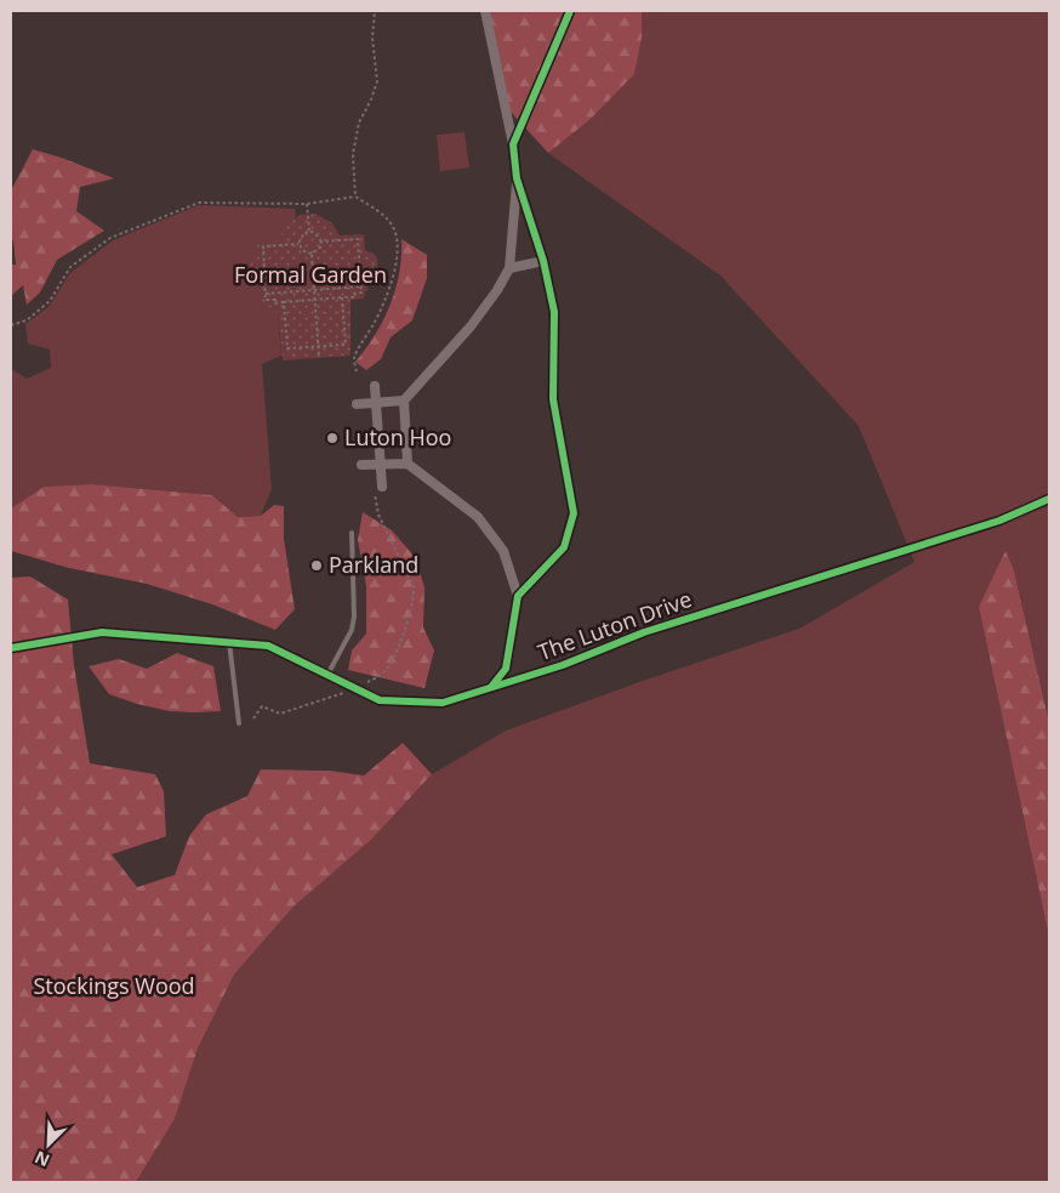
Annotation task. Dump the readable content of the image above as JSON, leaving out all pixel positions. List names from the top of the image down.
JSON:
{
  "streets": {
    "street": ["The Luton Drive"]
  },
  "parks": ["Formal Garden", "Stockings Wood"],
  "places": ["Luton Hoo", "Parkland"],
  "north": "bottom left"
}
